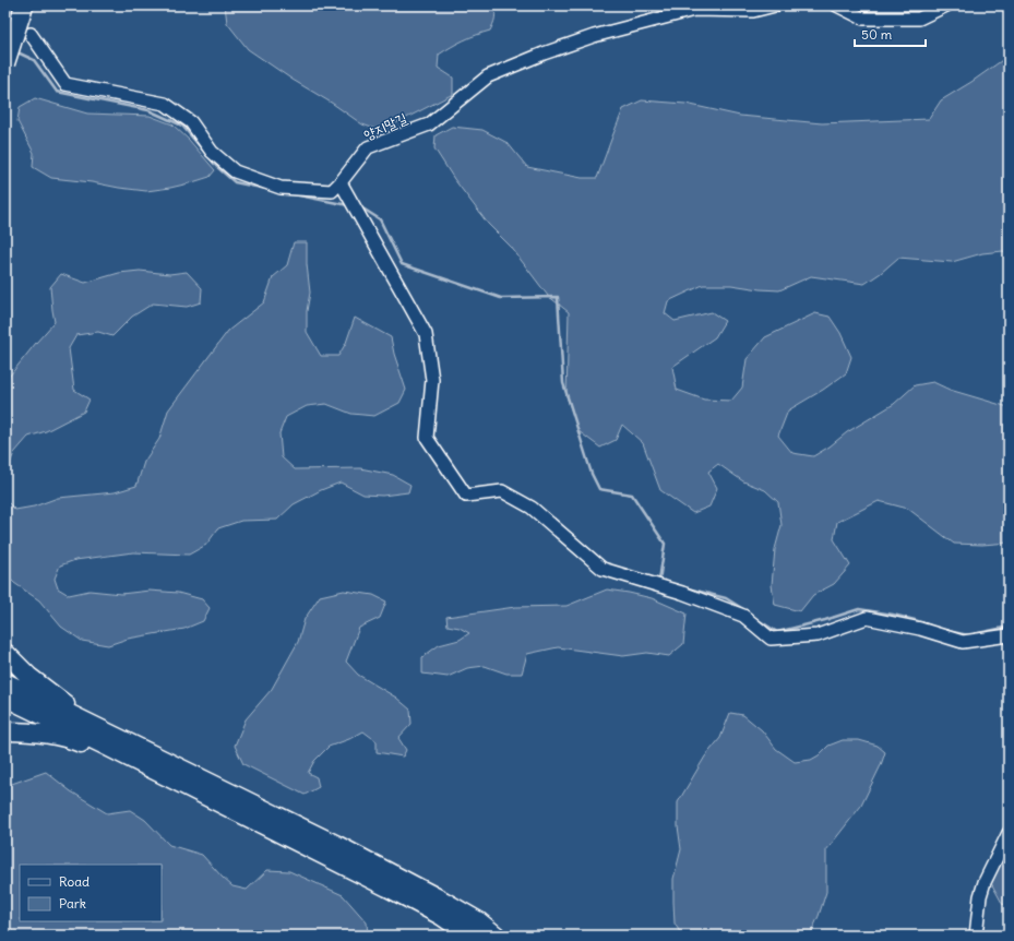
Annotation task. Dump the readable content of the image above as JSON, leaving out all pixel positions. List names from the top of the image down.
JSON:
{
  "streets": {
    "street": ["양지말길"]
  },
  "legend": ["Road", "Park"],
  "scale_bar": "50 m"
}
